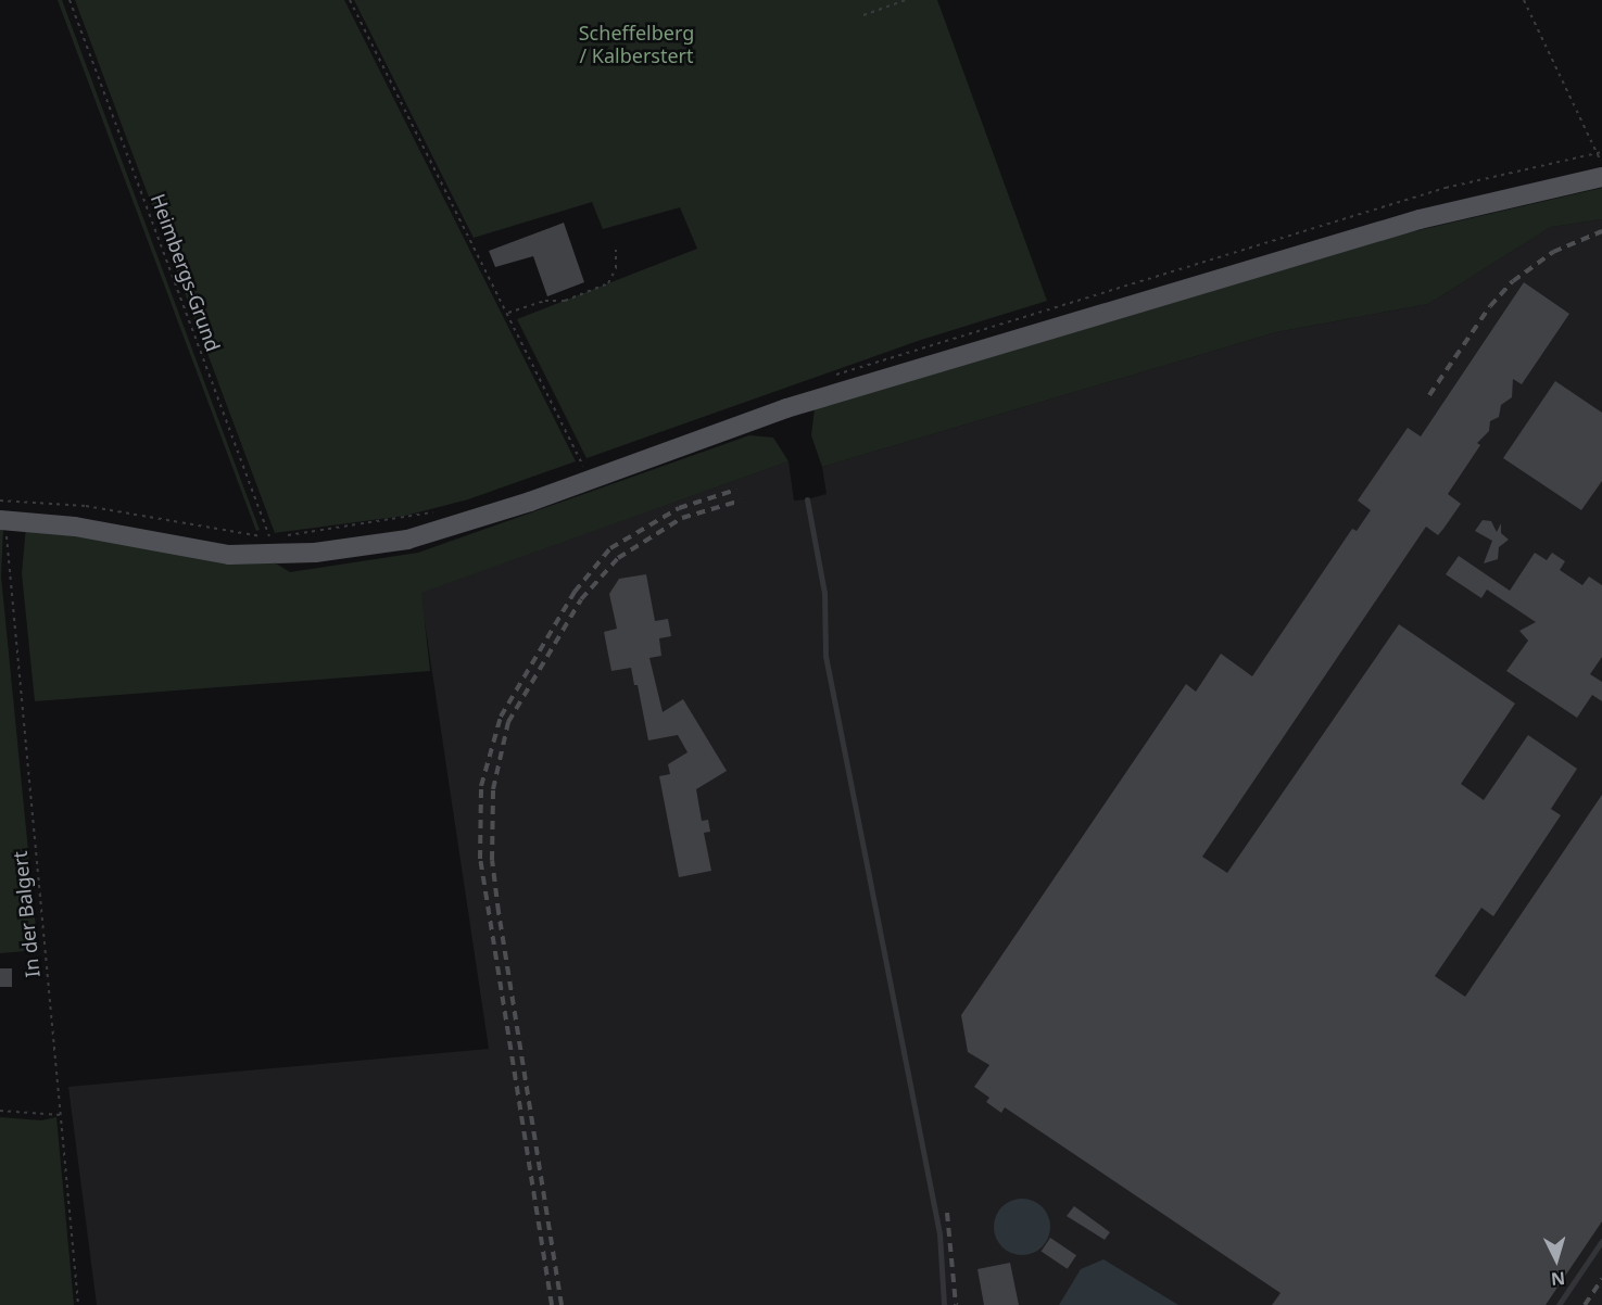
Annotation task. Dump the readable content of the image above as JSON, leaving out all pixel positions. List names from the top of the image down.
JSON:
{
  "streets": {
    "path": ["Heimbergs-Grund", "In der Balgert"]
  },
  "parks": ["Scheffelberg / Kalberstert"],
  "north": "bottom"
}
